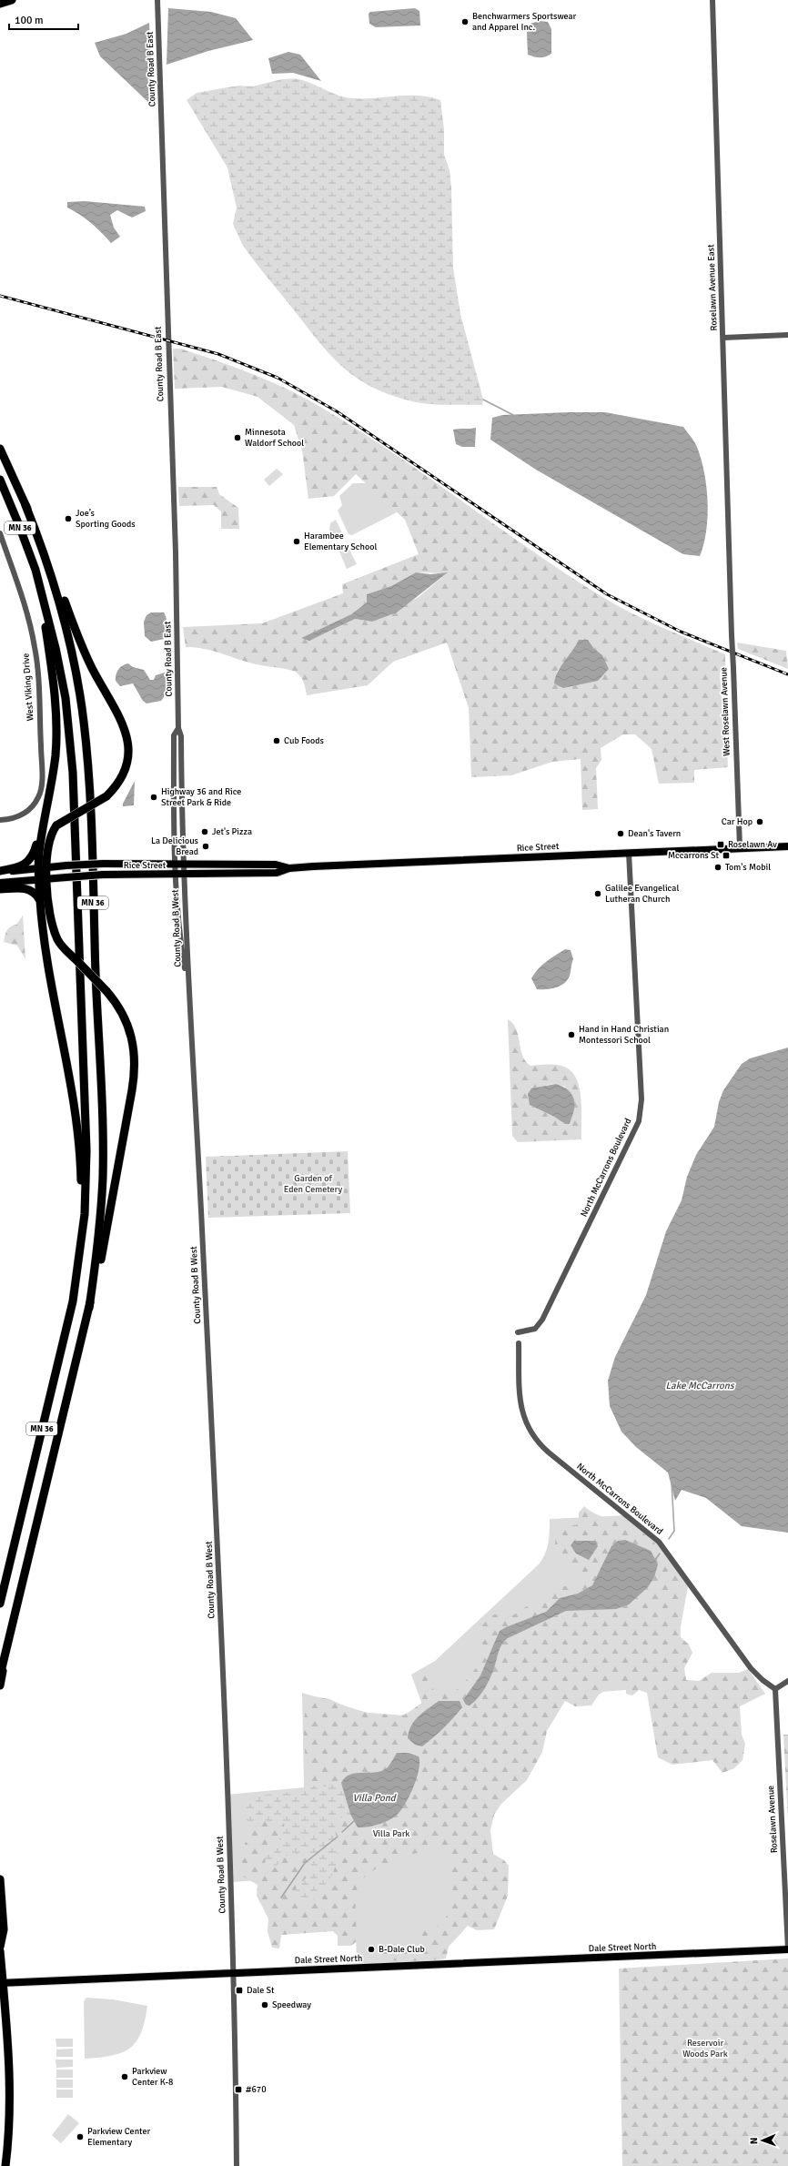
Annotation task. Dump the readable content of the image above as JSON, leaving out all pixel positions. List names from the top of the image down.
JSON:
{
  "streets": {
    "highway": ["MN 36"],
    "main road": ["Rice Street", "Dale Street North"],
    "street": [
      "County Road B East",
      "Roselawn Avenue East",
      "West Viking Drive",
      "West Roselawn Avenue",
      "County Road B West",
      "North McCarrons Boulevard",
      "Roselawn Avenue"
    ]
  },
  "crossings": [
    ["County Road B East", "Rice Street"],
    ["County Road B East", "County Road B West"],
    ["Roselawn Avenue East", "West Roselawn Avenue"],
    ["West Roselawn Avenue", "Rice Street"],
    ["Rice Street", "County Road B West"],
    ["Rice Street", "North McCarrons Boulevard"],
    ["County Road B West", "Dale Street North"],
    ["North McCarrons Boulevard", "Roselawn Avenue"],
    ["Roselawn Avenue", "Dale Street North"]
  ],
  "water": ["Lake McCarrons", "Villa Pond"],
  "parks": ["Garden of Eden Cemetery", "Villa Park", "Reservoir Woods Park"],
  "places": {
    "other": [
      "Benchwarmers Sportswear and Apparel Inc.",
      "Minnesota Waldorf School",
      "Joe’s Sporting Goods",
      "Harambee Elementary School",
      "Cub Foods",
      "Highway 36 and Rice Street Park & Ride",
      "Car Hop",
      "Jet's Pizza",
      "Dean's Tavern",
      "La Delicious Bread",
      "Tom's Mobil",
      "Galilee Evangelical Lutheran Church",
      "Hand in Hand Christian Montessori School",
      "B-Dale Club",
      "Speedway",
      "Parkview Center K-8",
      "Parkview Center Elementary"
    ],
    "transit": [
      "Roselawn Av",
      "Mccarrons St",
      "Dale St",
      "#670"
    ]
  },
  "scale_bar": "100 m",
  "north": "left"
}
